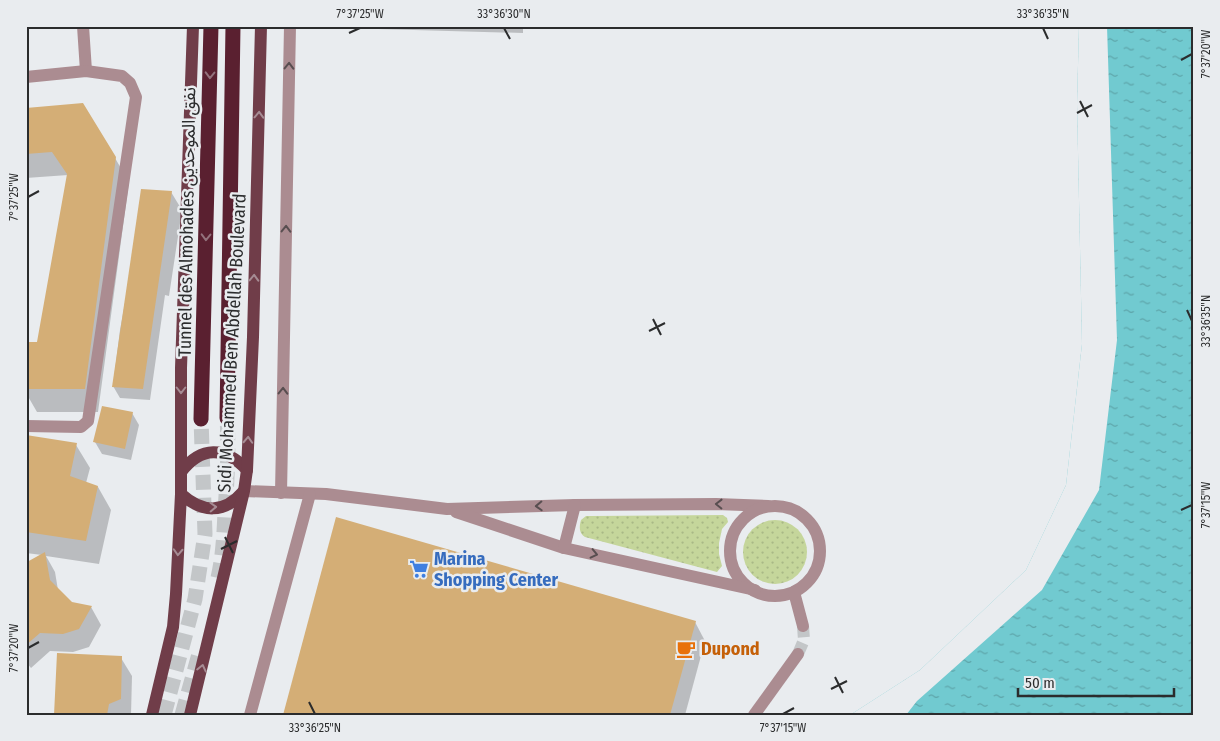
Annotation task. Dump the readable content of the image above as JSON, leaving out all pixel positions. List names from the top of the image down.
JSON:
{
  "streets": {
    "highway": ["Tunnel des Almohades نفق الموحدين"],
    "main road": ["Sidi Mohammed Ben Abdellah Boulevard"]
  },
  "places": {
    "supermarket": ["Marina Shopping Center"],
    "cafe": ["Dupond"]
  },
  "scale_bar": "50 m",
  "coordinates": [
    "7°37'25\"W",
    "33°36'30\"N",
    "33°36'35\"N",
    "7°37'20\"W",
    "7°37'15\"W",
    "33°36'25\"N"
  ]
}
